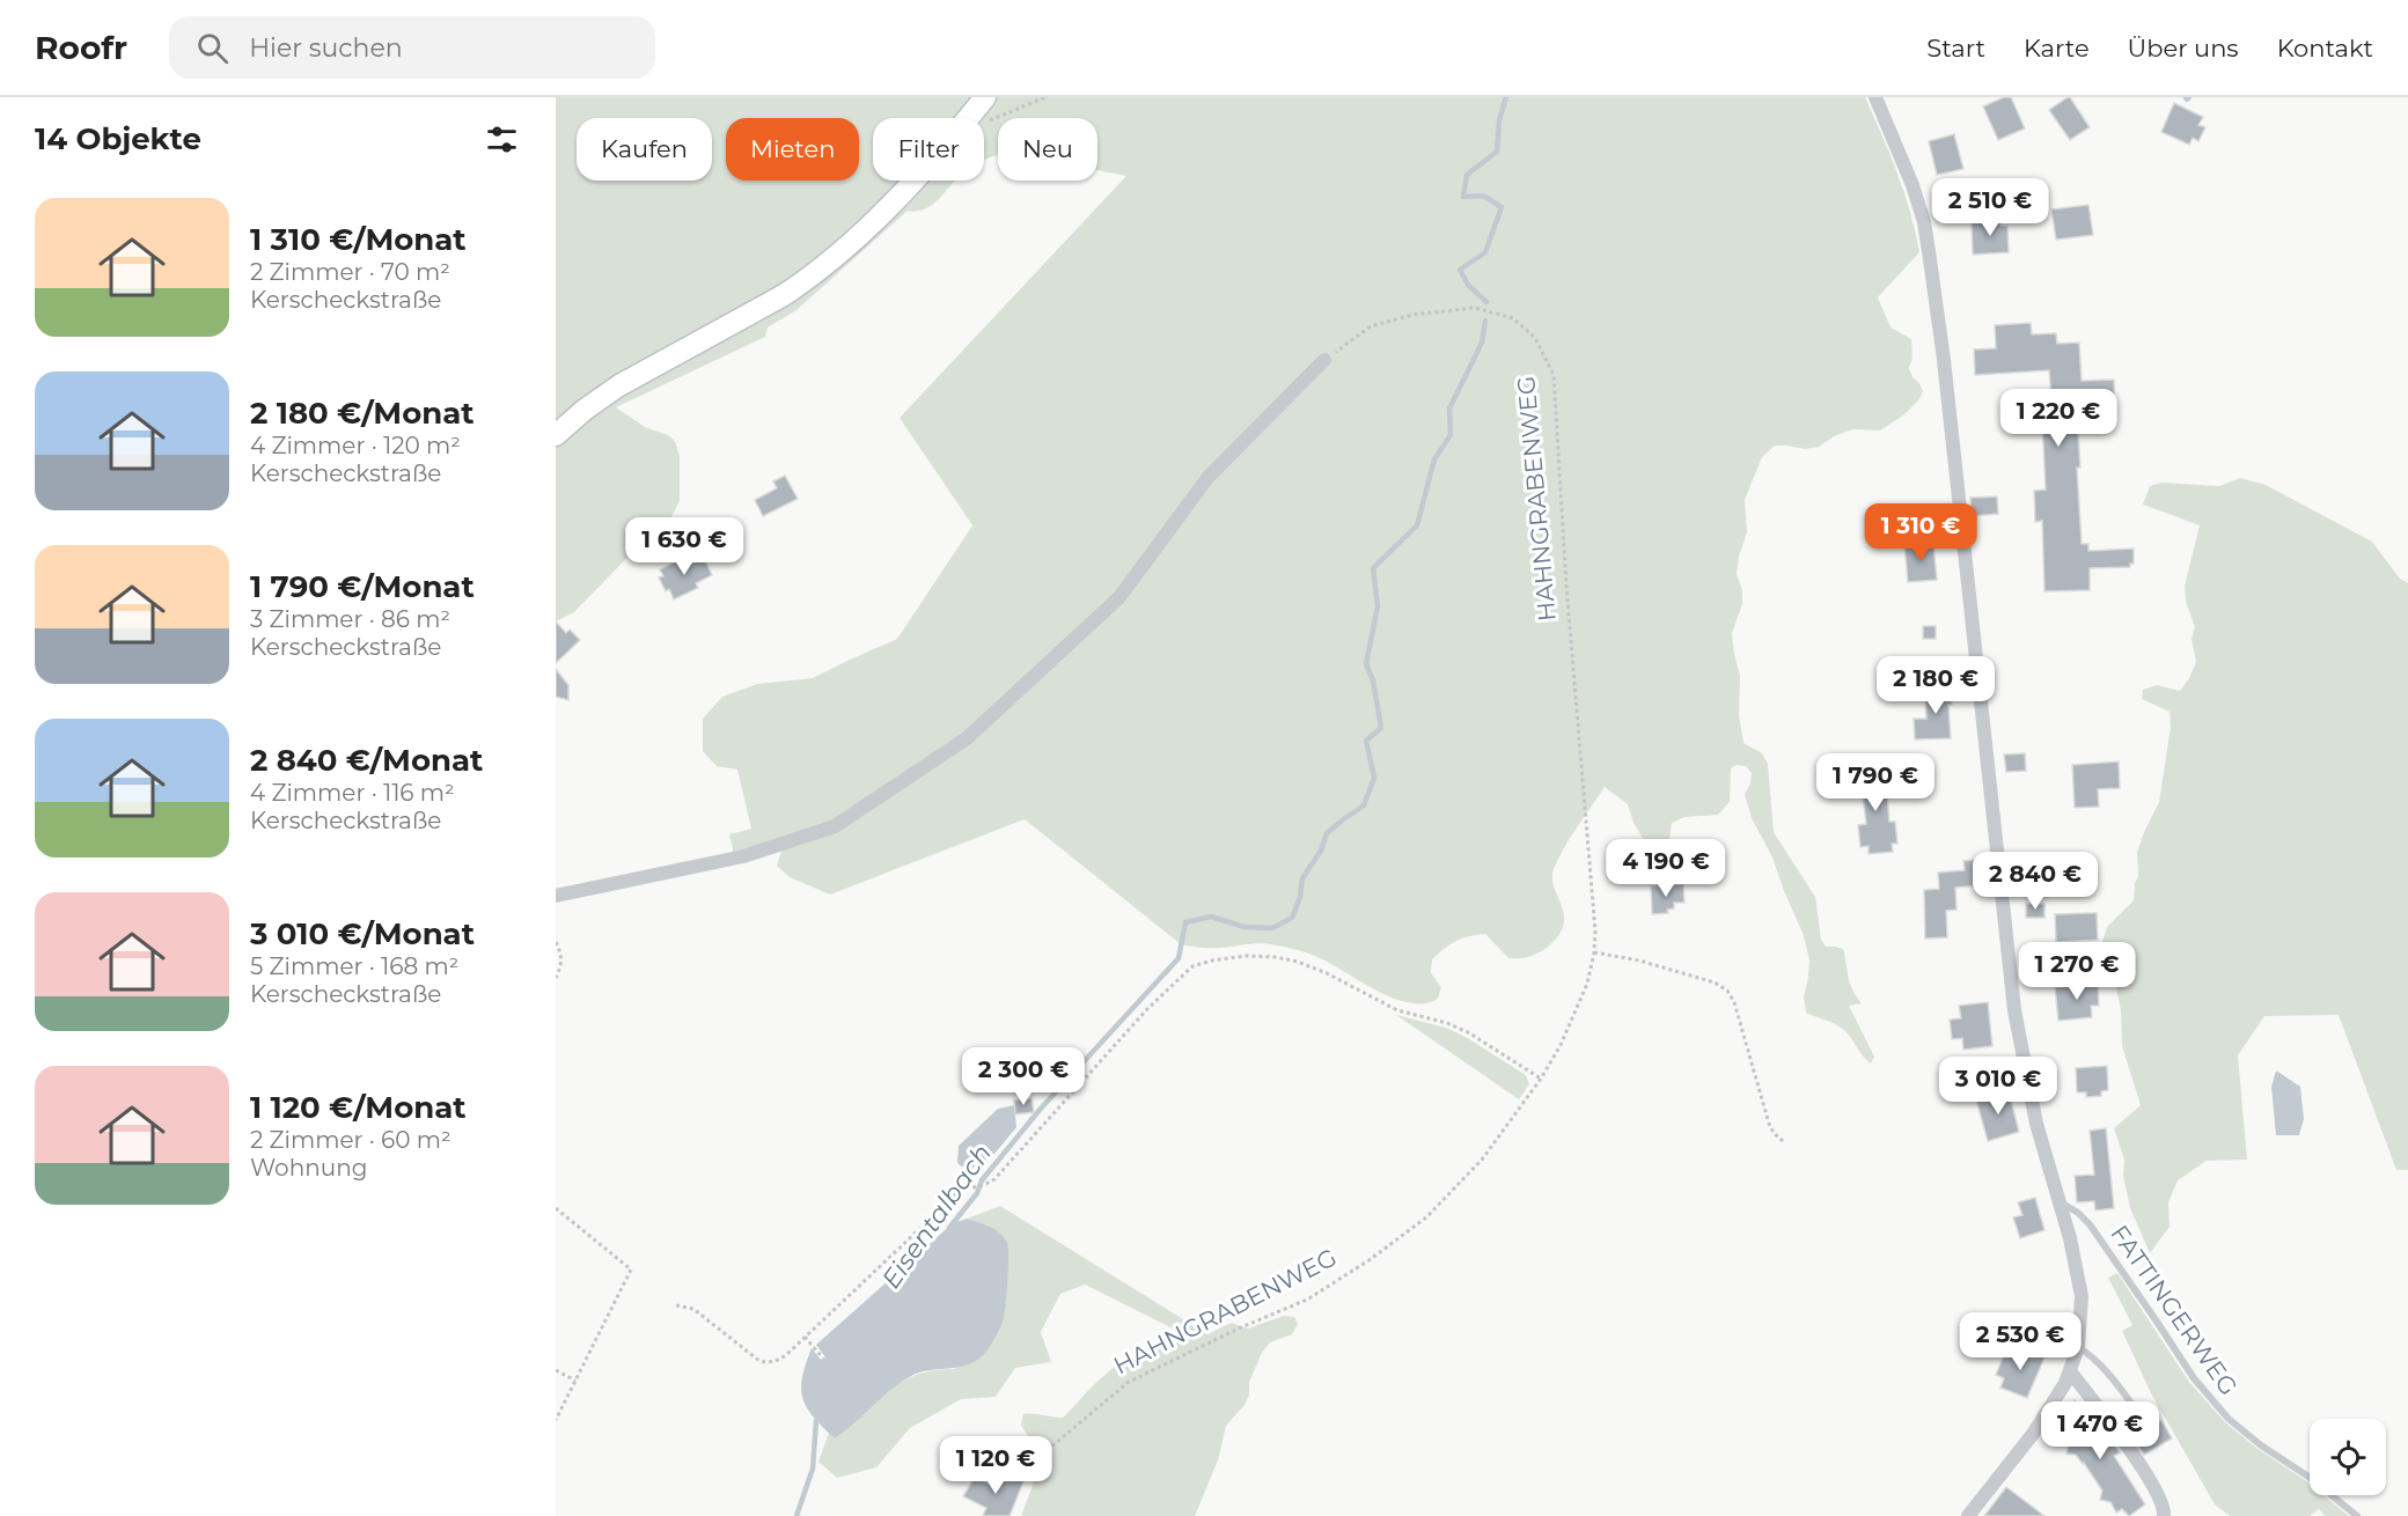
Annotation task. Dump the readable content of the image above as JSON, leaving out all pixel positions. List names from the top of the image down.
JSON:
{
  "streets": {
    "lane": ["FATTINGERWEG"],
    "path": ["HAHNGRABENWEG"]
  },
  "water": ["Eisentalbach"],
  "page": {
    "header": "Roofr",
    "search": "Hier suchen",
    "nav": [
      "Start",
      "Karte",
      "Über uns",
      "Kontakt"
    ],
    "heading": "14 Objekte",
    "chip": [
      "Kaufen",
      "Mieten",
      "Filter",
      "Neu"
    ],
    "price": [
      "2 510 €",
      "1 220 €",
      "1 310 €",
      "1 630 €",
      "2 180 €",
      "1 790 €",
      "4 190 €",
      "2 840 €",
      "1 270 €",
      "2 300 €",
      "3 010 €",
      "2 530 €",
      "1 470 €",
      "1 120 €"
    ],
    "list": [
      {
        "name": "1 310 €/Monat",
        "note": "2 Zimmer · 70 m² · Kerscheckstraße"
      },
      {
        "name": "2 180 €/Monat",
        "note": "4 Zimmer · 120 m² · Kerscheckstraße"
      },
      {
        "name": "1 790 €/Monat",
        "note": "3 Zimmer · 86 m² · Kerscheckstraße"
      },
      {
        "name": "2 840 €/Monat",
        "note": "4 Zimmer · 116 m² · Kerscheckstraße"
      },
      {
        "name": "3 010 €/Monat",
        "note": "5 Zimmer · 168 m² · Kerscheckstraße"
      },
      {
        "name": "1 120 €/Monat",
        "note": "2 Zimmer · 60 m² · Wohnung"
      }
    ]
  }
}
